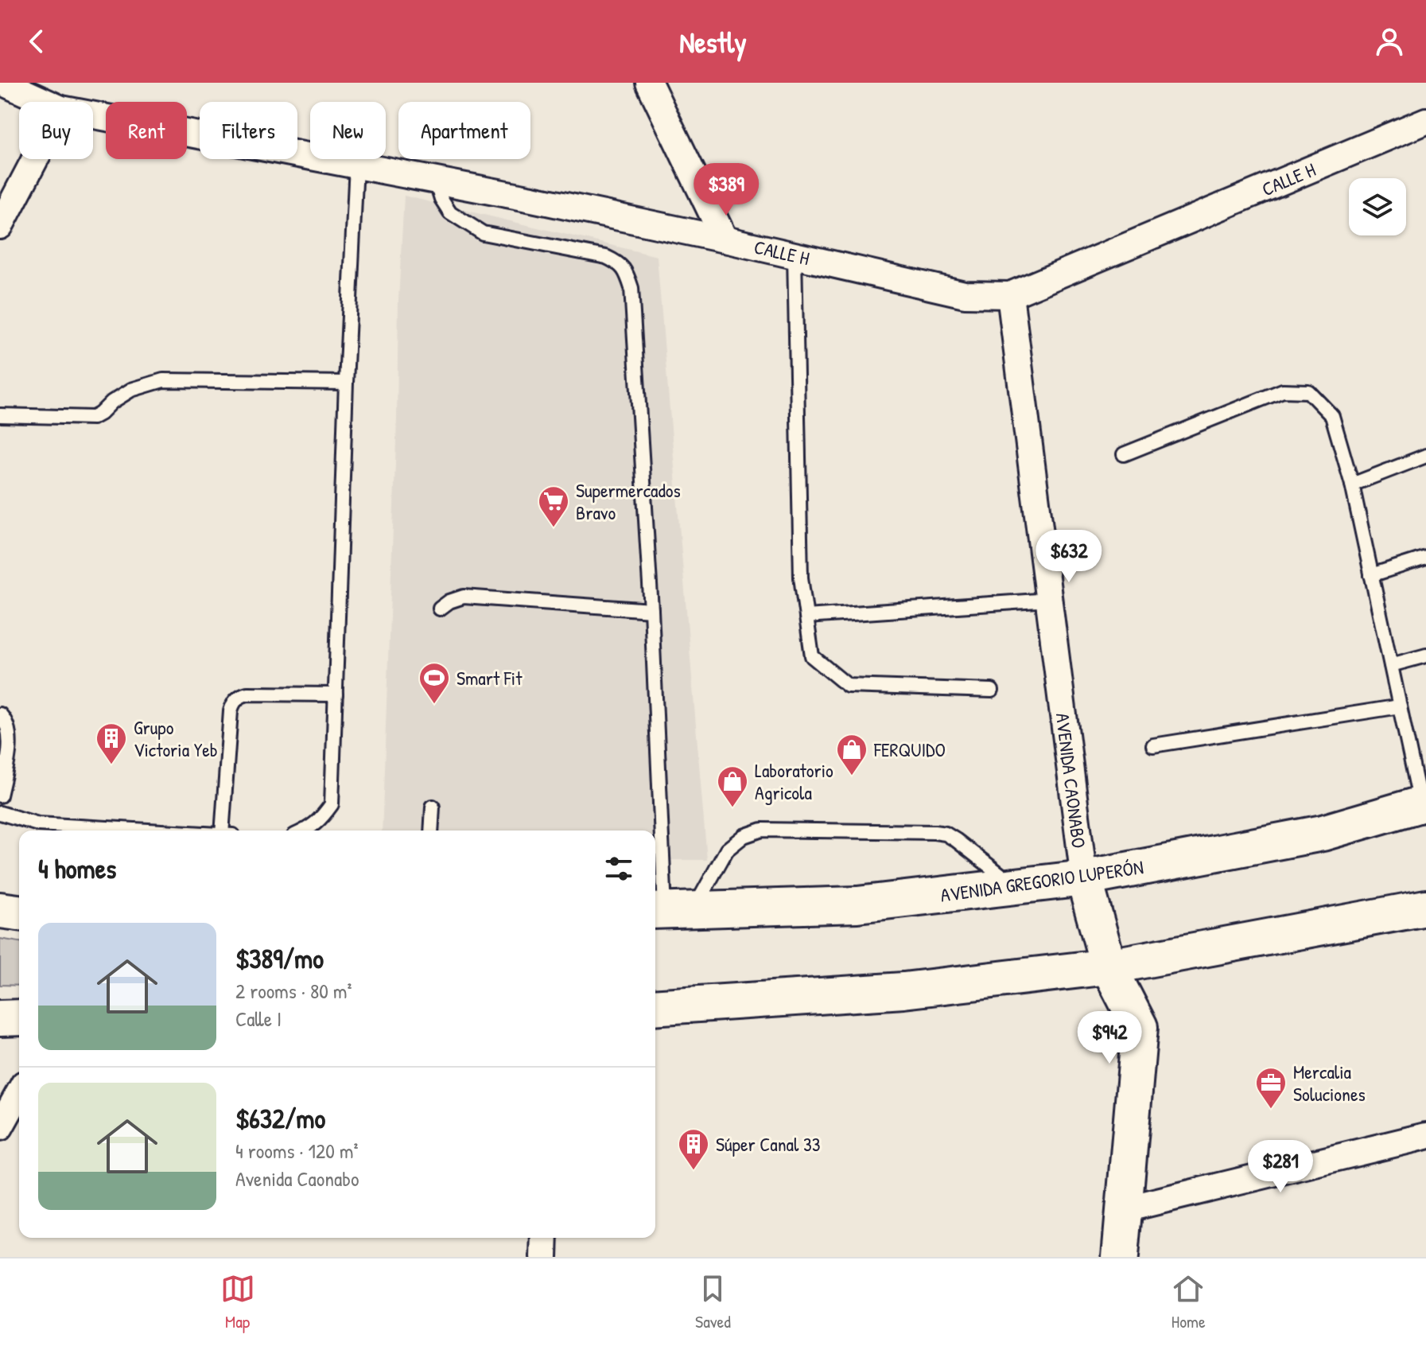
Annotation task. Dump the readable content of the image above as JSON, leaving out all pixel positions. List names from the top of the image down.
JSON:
{
  "streets": {
    "main road": ["AVENIDA CAONABO", "AVENIDA GREGORIO LUPERÓN"],
    "street": ["CALLE H"]
  },
  "crossings": [
    ["CALLE H", "AVENIDA CAONABO"],
    ["AVENIDA CAONABO", "AVENIDA GREGORIO LUPERÓN"]
  ],
  "places": {
    "supermarket": ["Supermercados Bravo"],
    "sports": ["Smart Fit"],
    "building": ["Grupo Victoria Yeb", "Súper Canal 33"],
    "shop": ["FERQUIDO", "Laboratorio Agricola"],
    "office": ["Mercalia Soluciones"]
  },
  "page": {
    "header": "Nestly",
    "chip": [
      "Buy",
      "Rent",
      "Filters",
      "New",
      "Apartment"
    ],
    "price": [
      "$389",
      "$632",
      "$942",
      "$281"
    ],
    "heading": "4 homes",
    "list": [
      {
        "name": "$389/mo",
        "note": "2 rooms · 80 m² · Calle I"
      },
      {
        "name": "$632/mo",
        "note": "4 rooms · 120 m² · Avenida Caonabo"
      }
    ],
    "tabs": ["Map", "Saved", "Home"]
  }
}
